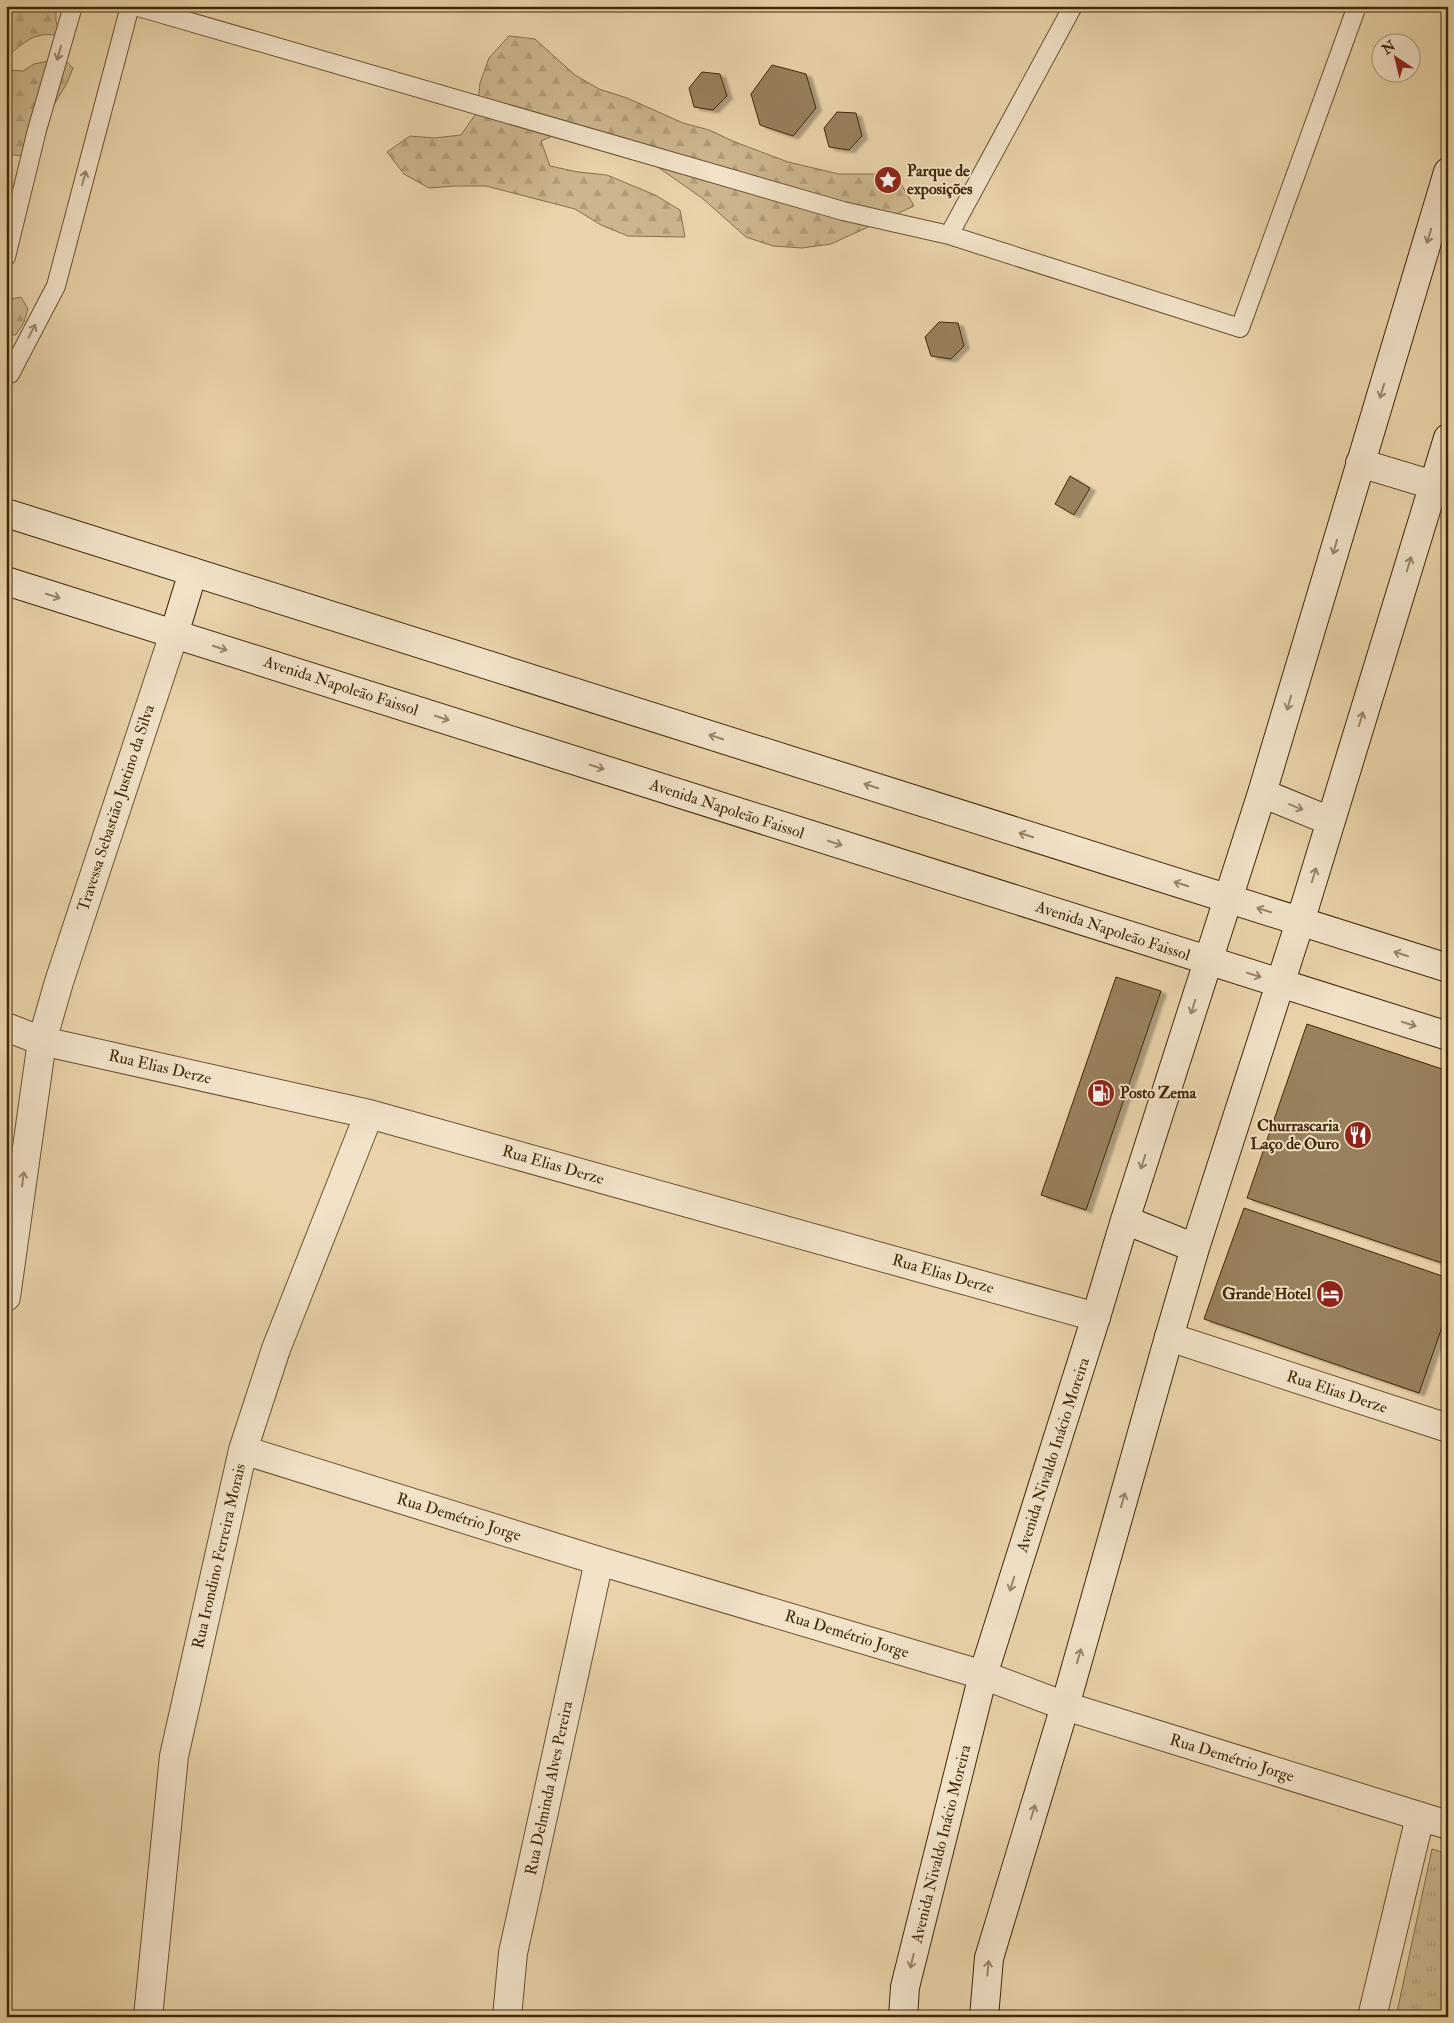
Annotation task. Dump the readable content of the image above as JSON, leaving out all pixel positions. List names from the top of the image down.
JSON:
{
  "streets": {
    "street": [
      "Avenida Napoleão Faissol",
      "Travessa Sebastião Justino da Silva",
      "Rua Elias Derze",
      "Avenida Nivaldo Inácio Moreira",
      "Rua Demétrio Jorge",
      "Rua Irondino Ferreira Morais",
      "Rua Delminda Alves Pereira"
    ]
  },
  "crossings": [
    ["Avenida Napoleão Faissol", "Travessa Sebastião Justino da Silva"],
    ["Avenida Napoleão Faissol", "Avenida Nivaldo Inácio Moreira"],
    ["Travessa Sebastião Justino da Silva", "Rua Elias Derze"],
    ["Rua Elias Derze", "Avenida Nivaldo Inácio Moreira"],
    ["Rua Elias Derze", "Rua Irondino Ferreira Morais"],
    ["Avenida Nivaldo Inácio Moreira", "Rua Demétrio Jorge"],
    ["Rua Demétrio Jorge", "Rua Irondino Ferreira Morais"],
    ["Rua Demétrio Jorge", "Rua Delminda Alves Pereira"]
  ],
  "places": {
    "place": ["Parque de exposições"],
    "fuel station": ["Posto Zema"],
    "restaurant": ["Churrascaria Laço de Ouro"],
    "hotel": ["Grande Hotel"]
  },
  "north": "top left"
}
